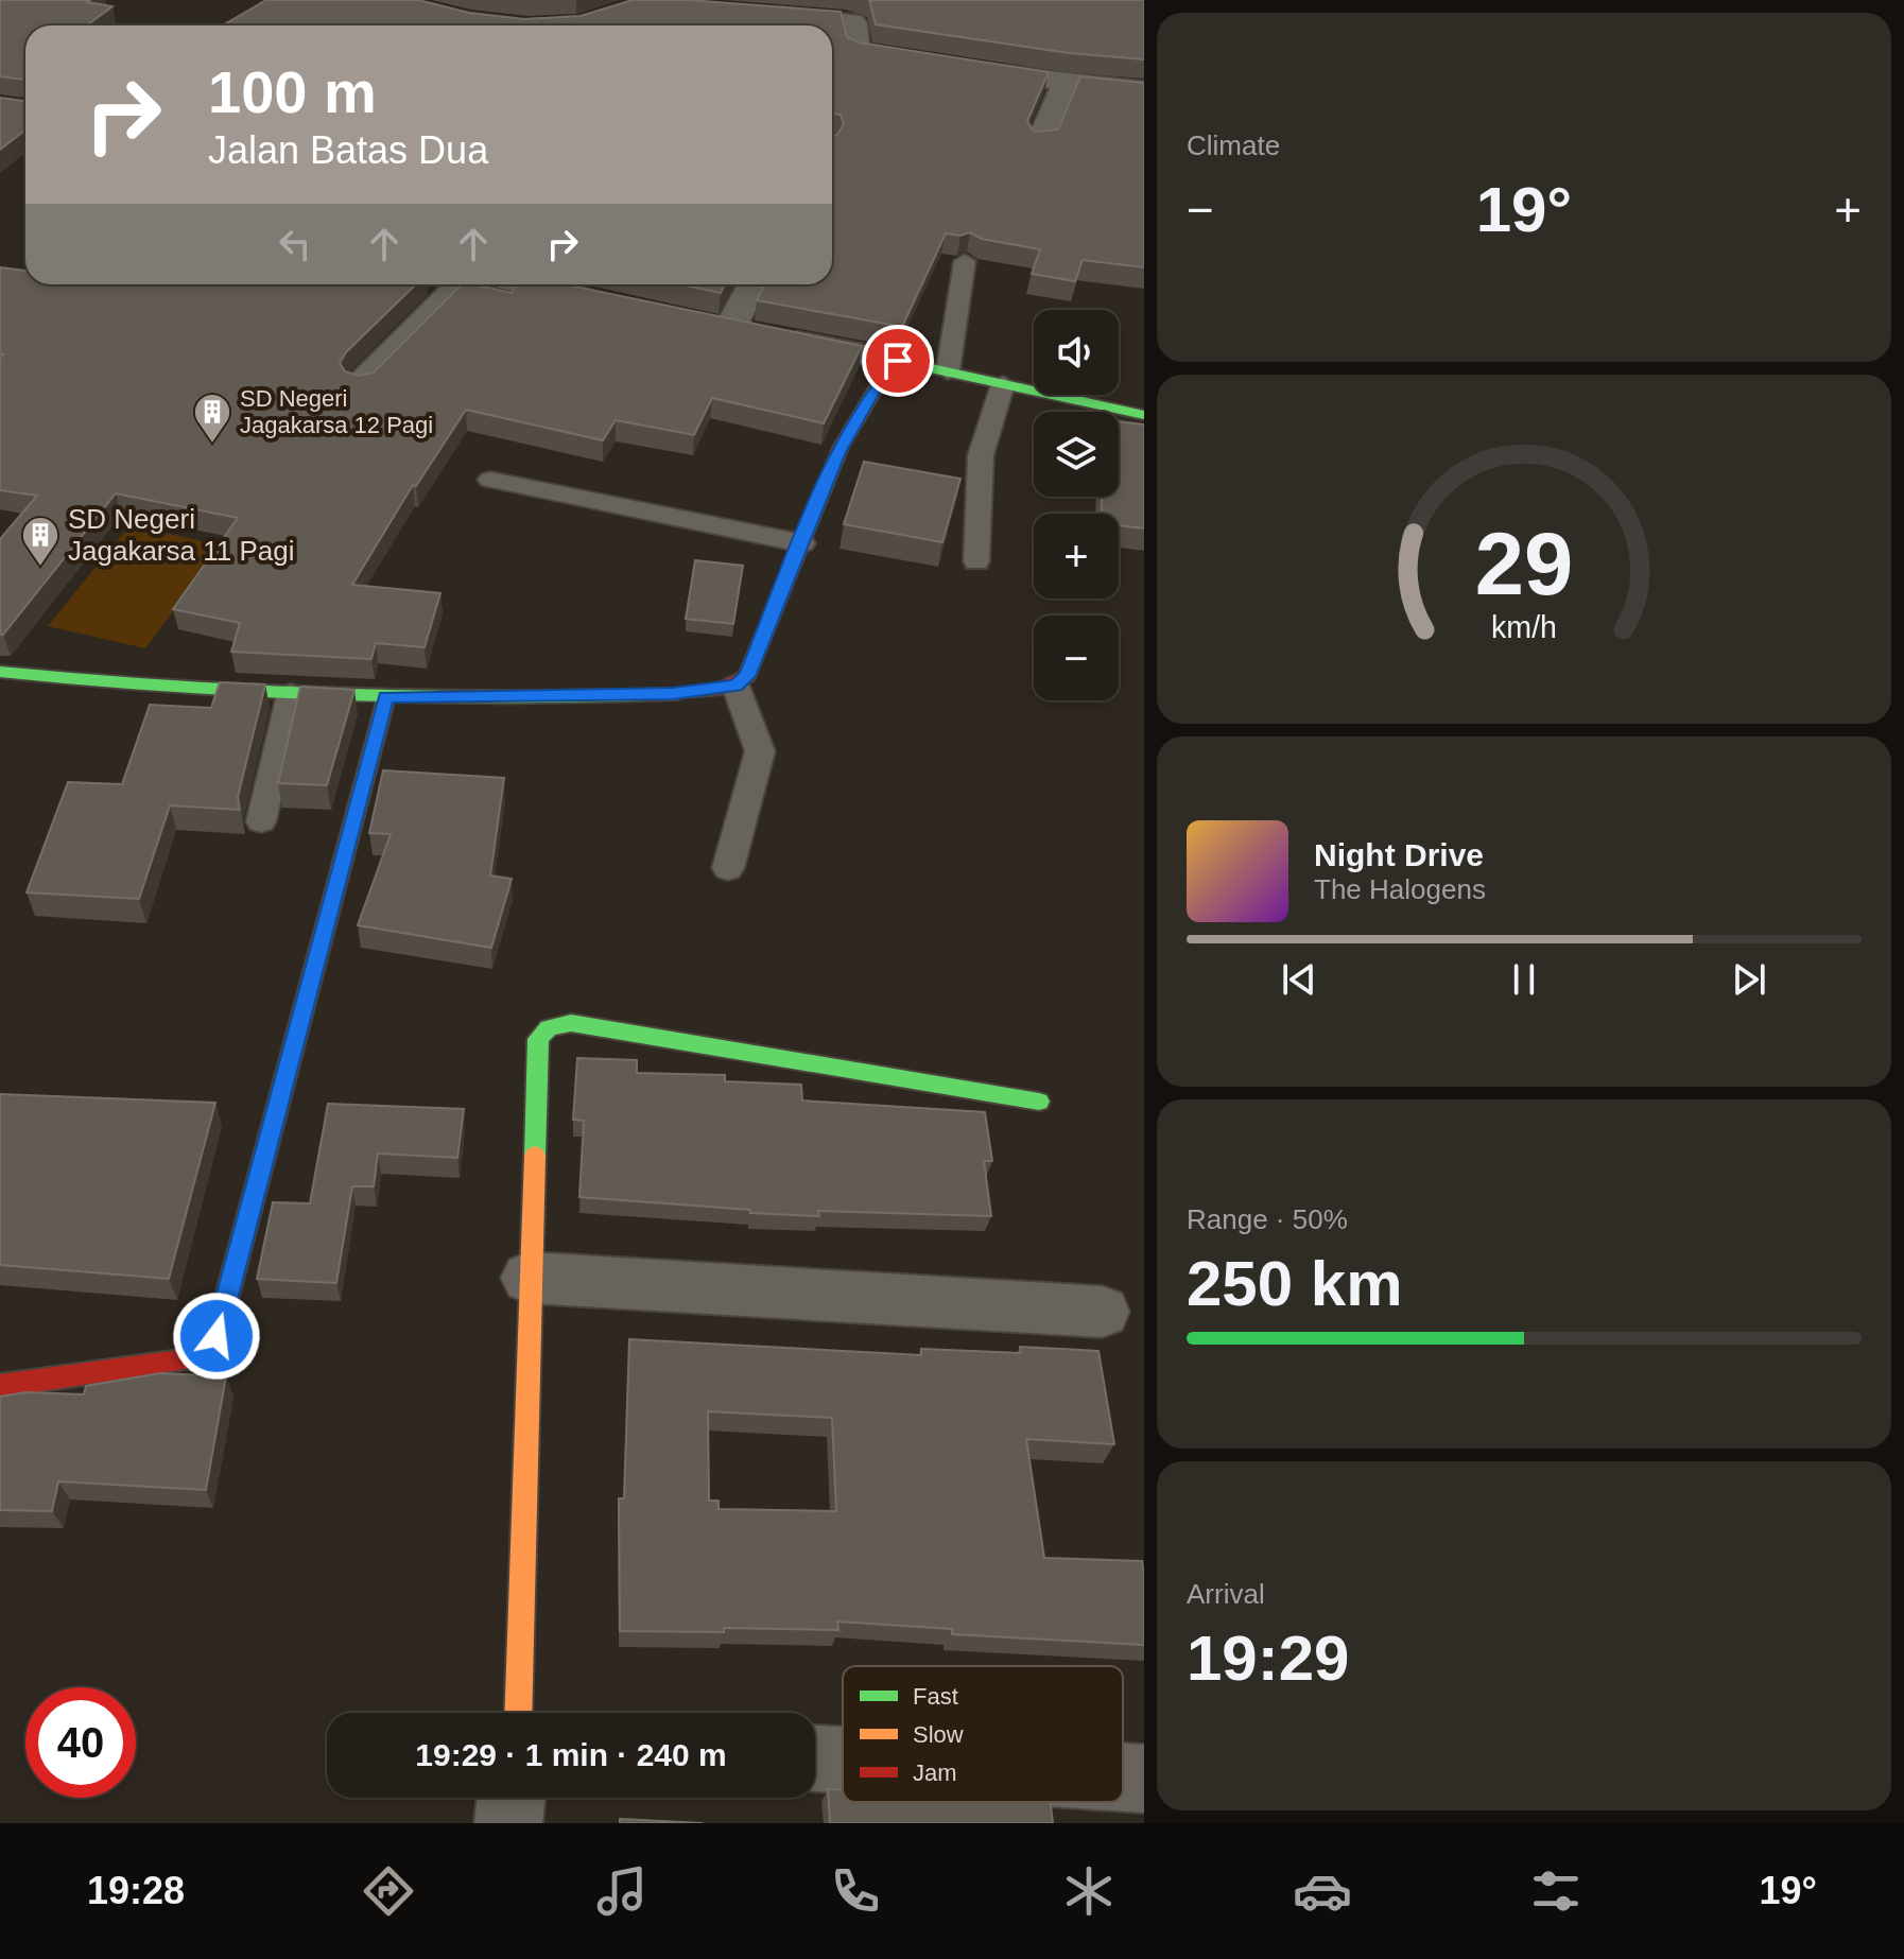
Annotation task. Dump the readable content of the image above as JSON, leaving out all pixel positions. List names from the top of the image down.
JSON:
{
  "places": {
    "building": ["SD Negeri Jagakarsa 12 Pagi", "SD Negeri Jagakarsa 11 Pagi"]
  },
  "legend": ["Fast", "Slow", "Jam"],
  "page": {
    "tile": [
      "Climate",
      ["Range · 50%", "250 km"],
      ["Arrival", "19:29"]
    ],
    "turn": ["100 m", "Jalan Batas Dua"],
    "heat": ["−", "19°", "+"],
    "map_buttons": ["+", "−"],
    "song": ["Night Drive", "The Halogens"],
    "limit": "40",
    "trip": "19:29 · 1 min · 240 m",
    "tabs": ["19:28", "19°"],
    "gauge": ["29", "km/h"]
  }
}
